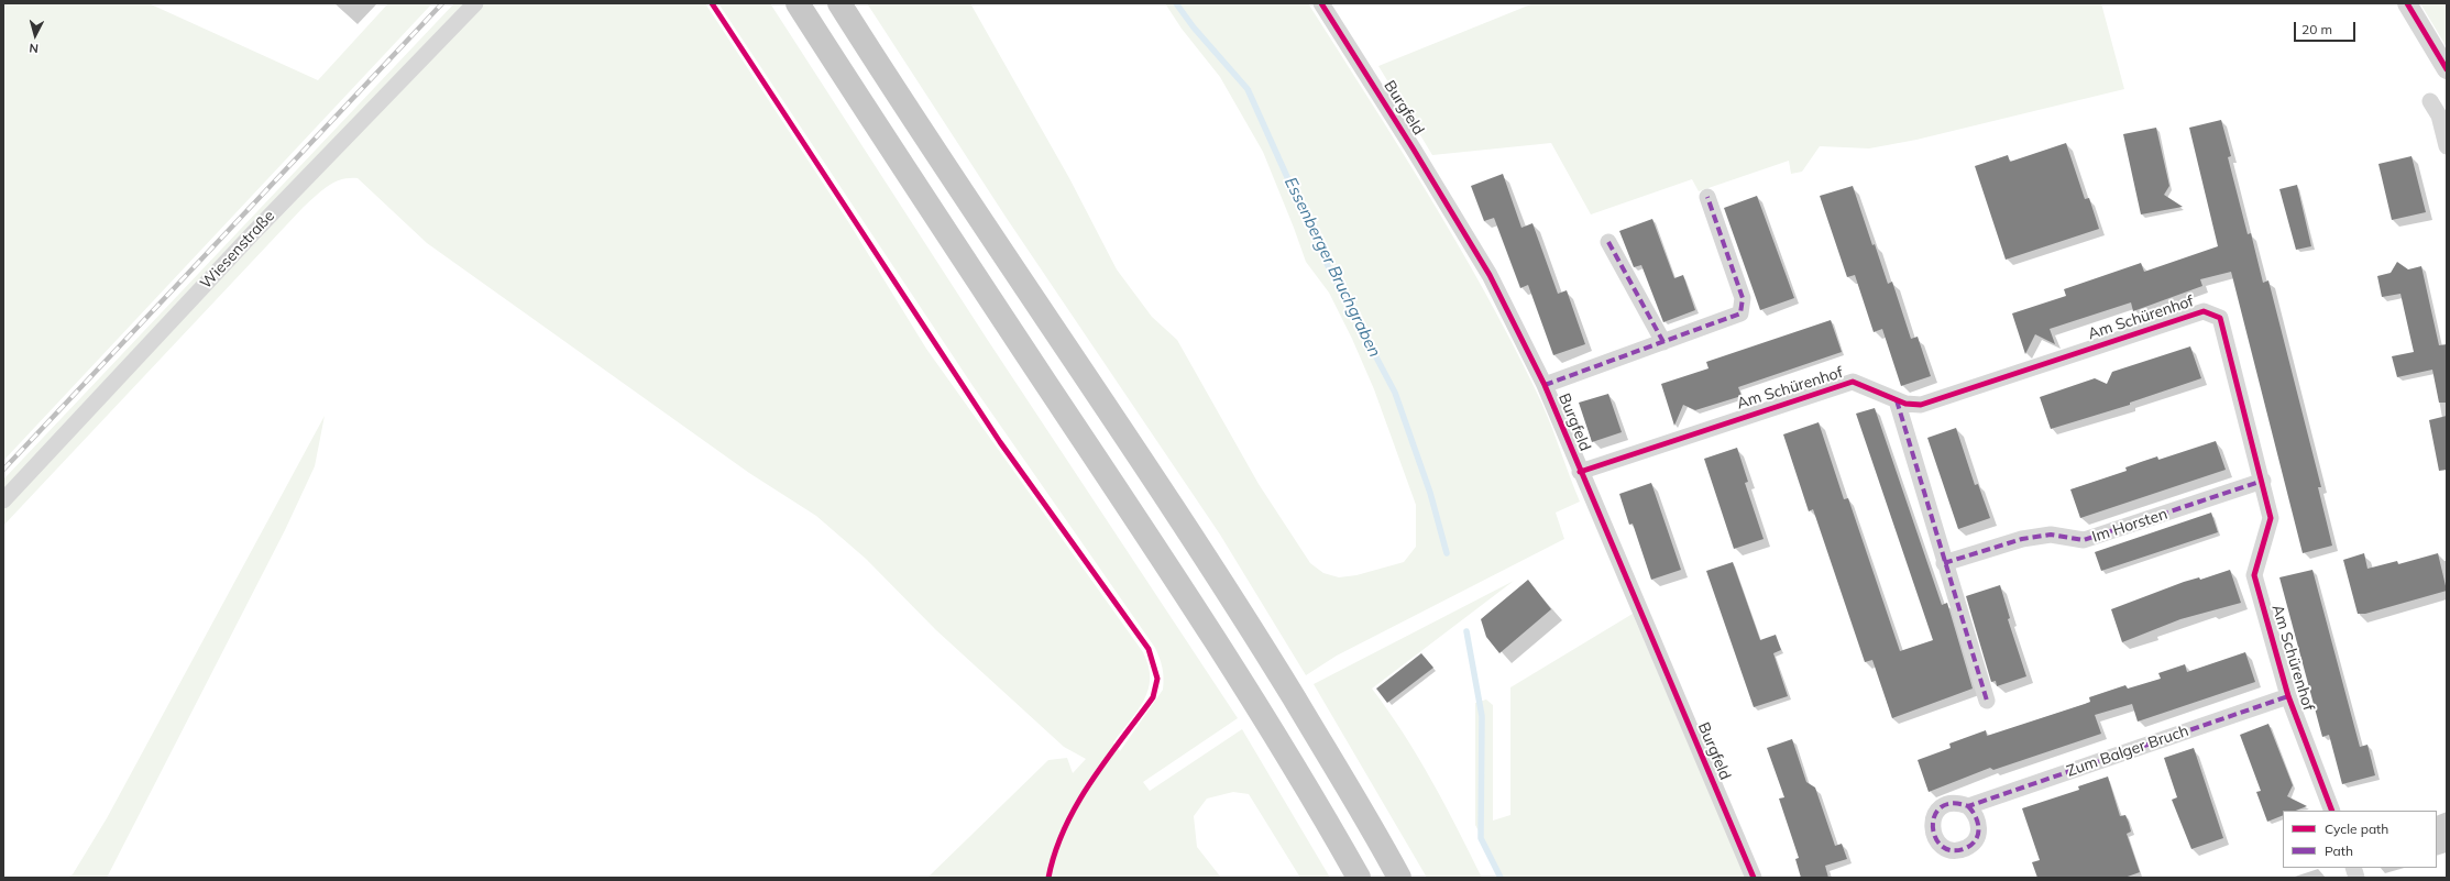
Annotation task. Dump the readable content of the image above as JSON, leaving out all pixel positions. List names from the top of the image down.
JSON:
{
  "streets": {
    "street": [
      "Burgfeld",
      "Wiesenstraße",
      "Am Schürenhof",
      "Im Horsten",
      "Zum Balger Bruch"
    ]
  },
  "crossings": [
    ["Burgfeld", "Am Schürenhof"],
    ["Am Schürenhof", "Im Horsten"],
    ["Am Schürenhof", "Zum Balger Bruch"]
  ],
  "water": ["Essenberger Bruchgraben"],
  "legend": ["Cycle path", "Path"],
  "scale_bar": "20 m",
  "north": "bottom"
}
